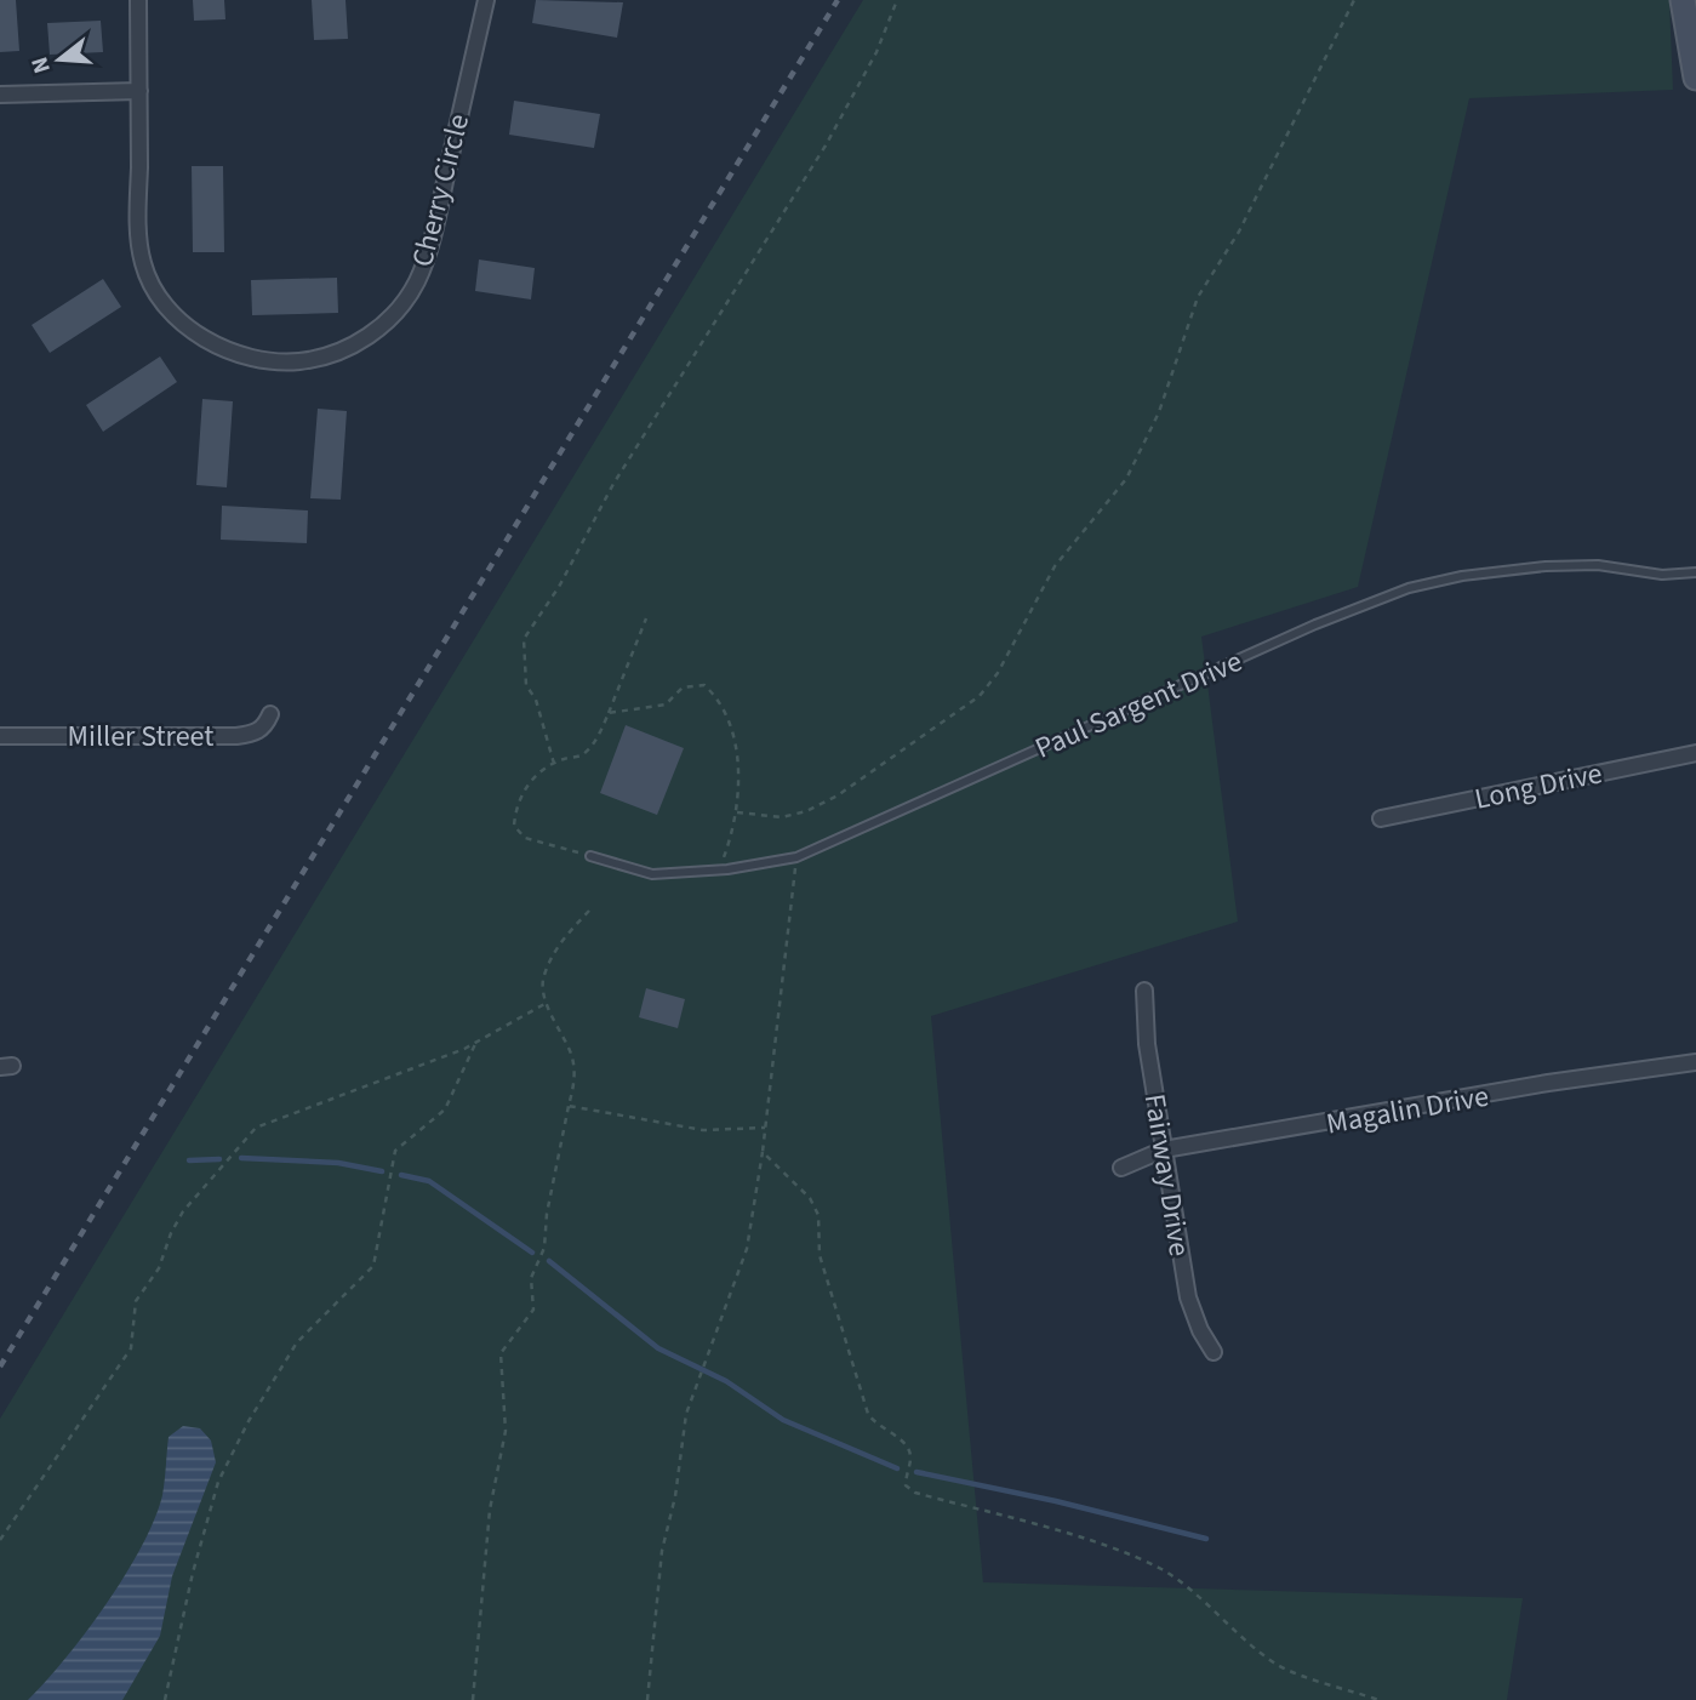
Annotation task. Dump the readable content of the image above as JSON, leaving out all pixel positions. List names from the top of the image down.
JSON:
{
  "streets": {
    "street": [
      "Cherry Circle",
      "Miller Street",
      "Long Drive",
      "Magalin Drive",
      "Fairway Drive"
    ],
    "lane": ["Paul Sargent Drive"]
  },
  "crossings": [
    ["Magalin Drive", "Fairway Drive"]
  ],
  "north": "left"
}
